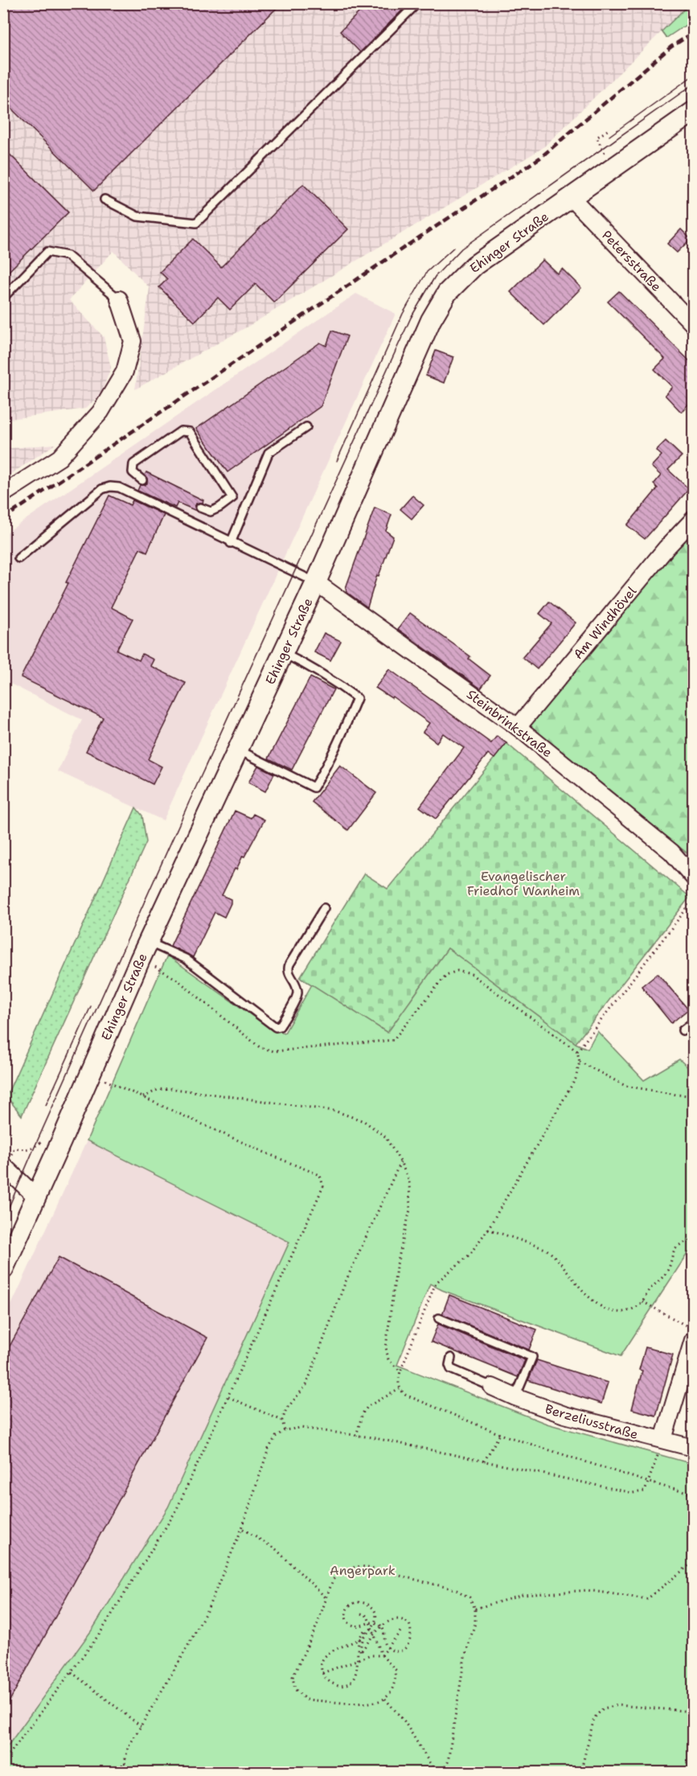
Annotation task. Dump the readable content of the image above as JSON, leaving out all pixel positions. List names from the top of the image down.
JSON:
{
  "streets": {
    "street": [
      "Ehinger Straße",
      "Petersstraße",
      "Am Windhövel",
      "Steinbrinkstraße",
      "Berzeliusstraße"
    ]
  },
  "crossings": [
    ["Ehinger Straße", "Petersstraße"],
    ["Ehinger Straße", "Steinbrinkstraße"],
    ["Am Windhövel", "Steinbrinkstraße"]
  ],
  "parks": ["Evangelischer Friedhof Wanheim", "Angerpark"]
}
